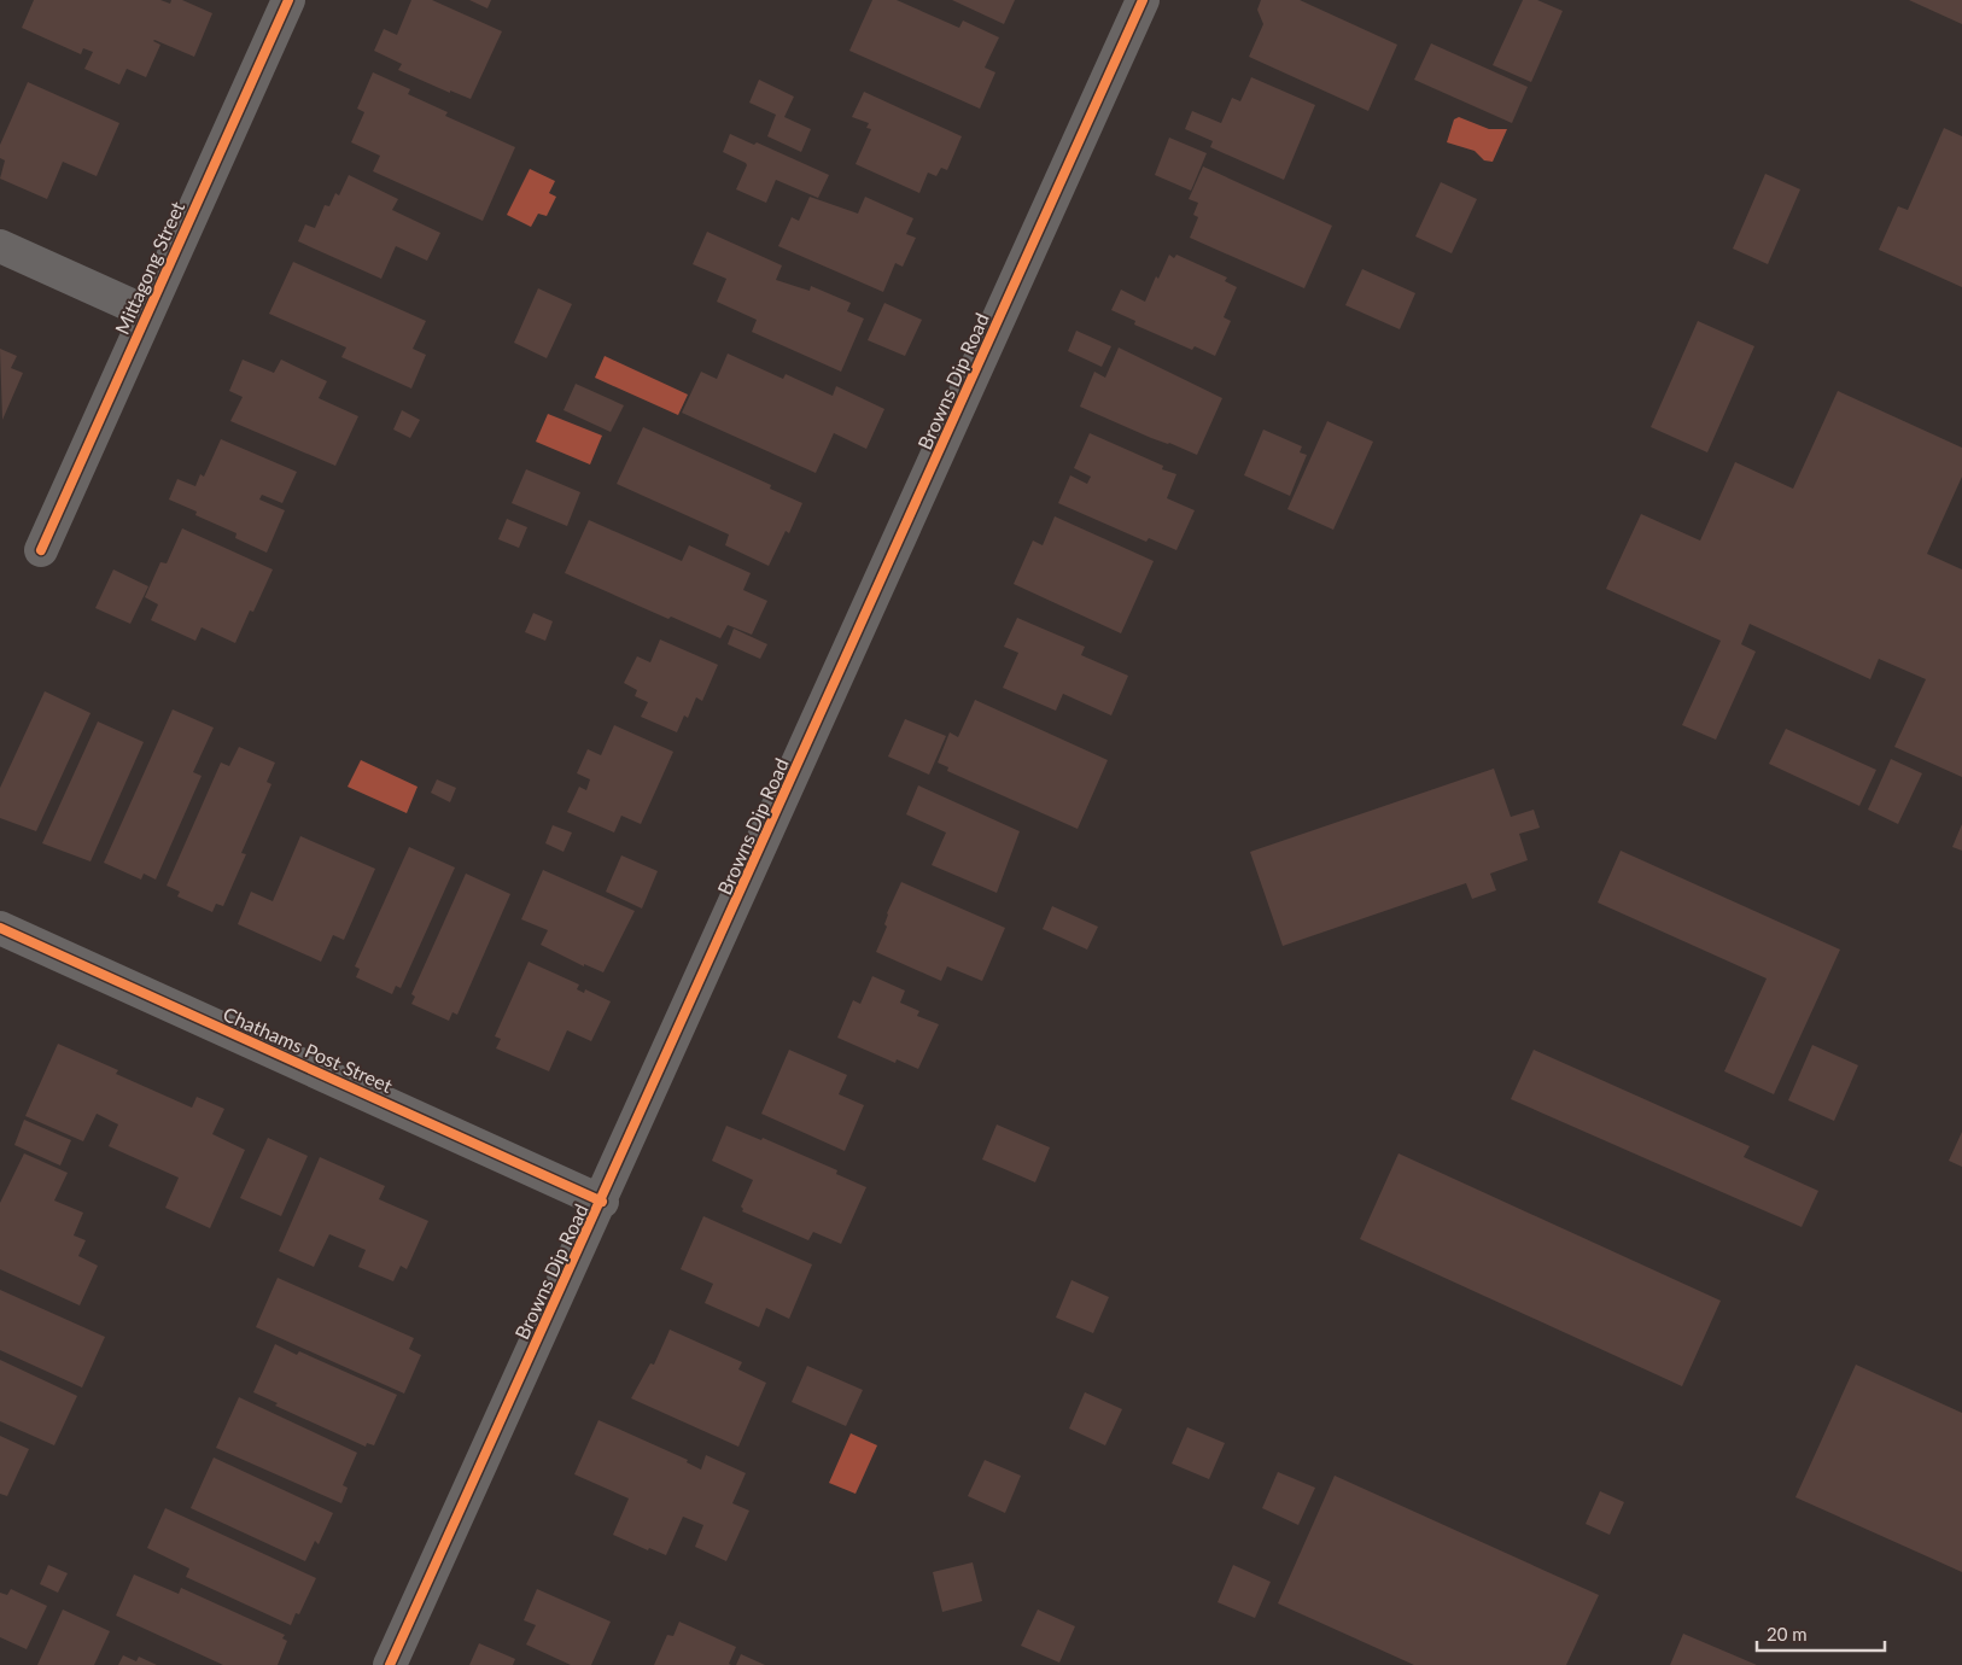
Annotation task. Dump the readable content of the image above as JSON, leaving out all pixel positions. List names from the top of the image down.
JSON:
{
  "streets": {
    "street": ["Mittagong Street", "Browns Dip Road", "Chathams Post Street"]
  },
  "crossings": [
    ["Browns Dip Road", "Chathams Post Street"]
  ],
  "scale_bar": "20 m"
}
